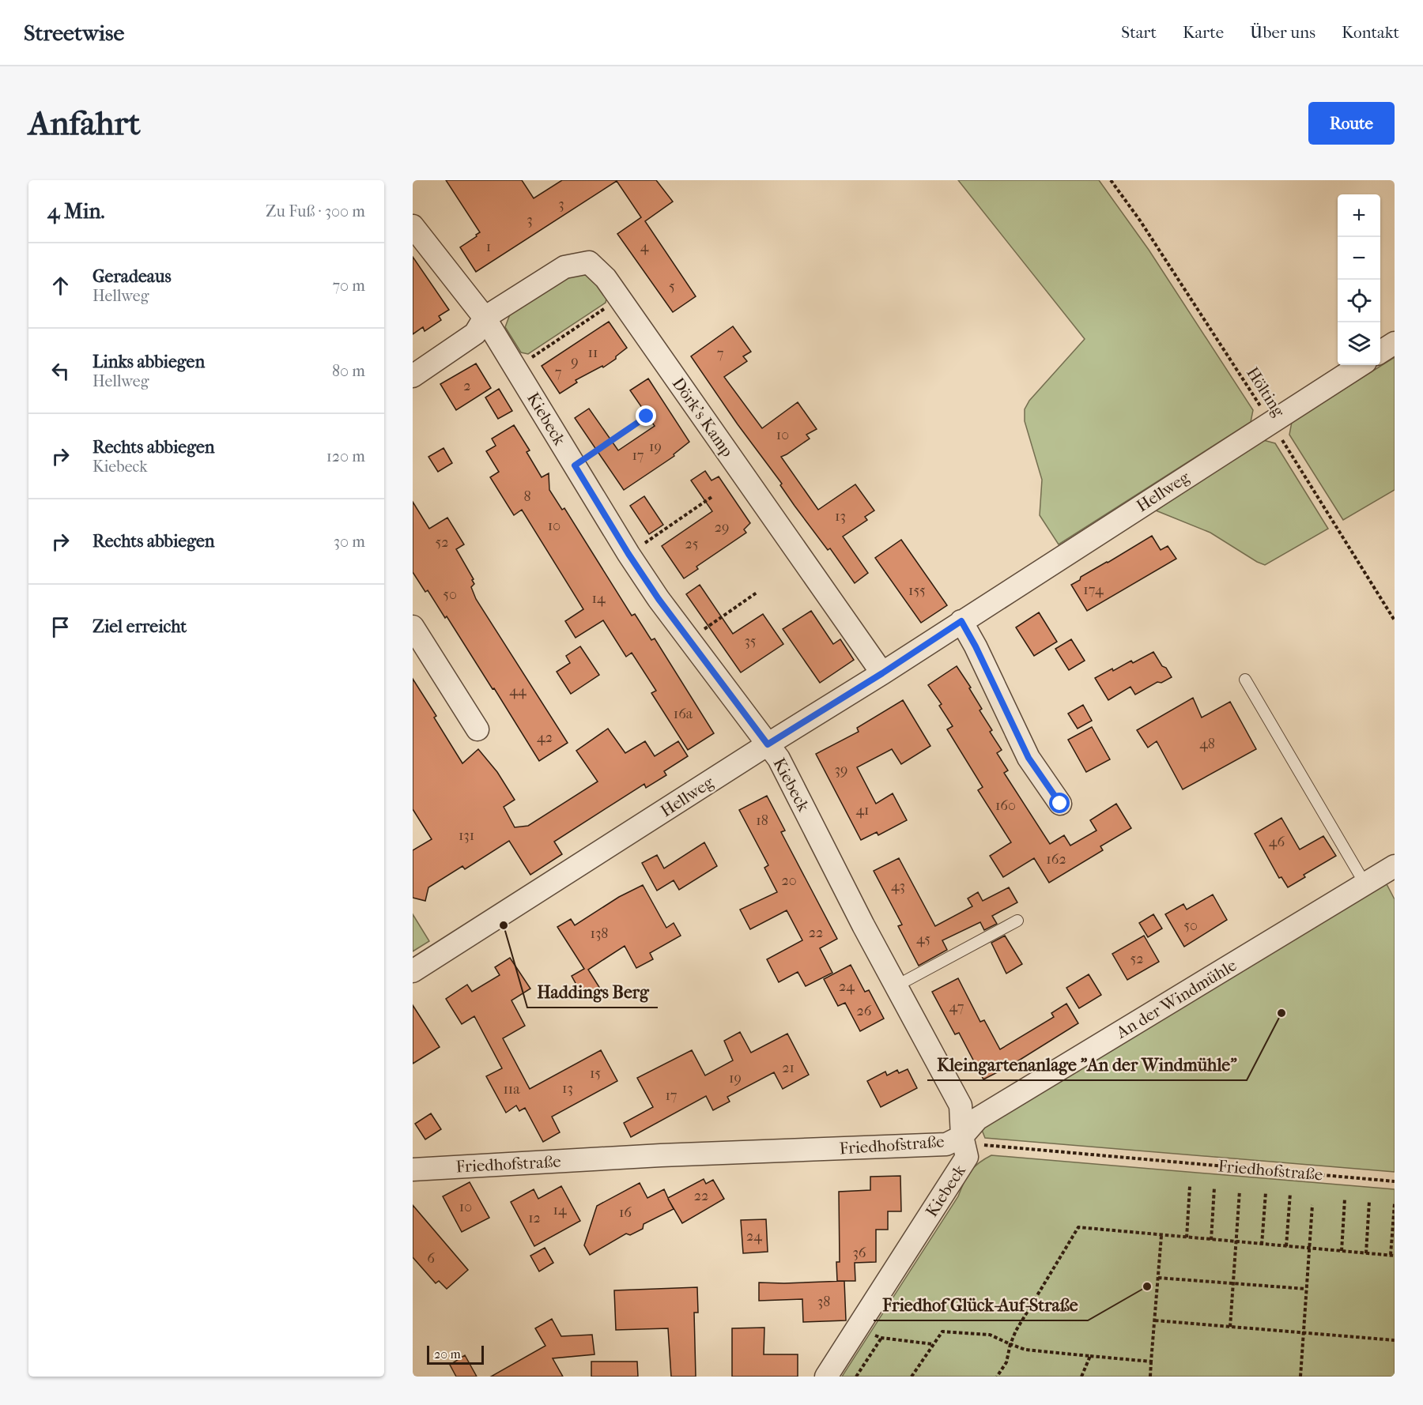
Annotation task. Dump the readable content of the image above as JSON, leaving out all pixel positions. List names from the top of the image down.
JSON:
{
  "streets": {
    "street": [
      "Dörk's Kamp",
      "Kiebeck",
      "Hellweg",
      "An der Windmühle",
      "Friedhofstraße"
    ],
    "path": ["Hölting"]
  },
  "crossings": [
    ["Hölting", "Hellweg"],
    ["Dörk's Kamp", "Kiebeck"],
    ["Dörk's Kamp", "Hellweg"],
    ["Kiebeck", "Hellweg"],
    ["Kiebeck", "An der Windmühle"],
    ["Kiebeck", "Friedhofstraße"],
    ["An der Windmühle", "Friedhofstraße"]
  ],
  "places": ["Haddings Berg", "Kleingartenanlage \"An der Windmühle\"", "Friedhof Glück-Auf-Straße"],
  "house_numbers": [
    "3",
    "3",
    "1",
    "4",
    "5",
    "11",
    "7",
    "9",
    "7",
    "2",
    "10",
    "19",
    "17",
    "8",
    "13",
    "10",
    "29",
    "52",
    "25",
    "174",
    "155",
    "50",
    "14",
    "35",
    "44",
    "16a",
    "42",
    "48",
    "39",
    "160",
    "41",
    "18",
    "131",
    "46",
    "162",
    "20",
    "43",
    "50",
    "22",
    "138",
    "45",
    "52",
    "24",
    "47",
    "26",
    "21",
    "15",
    "19",
    "13",
    "11a",
    "17",
    "22",
    "10",
    "14",
    "16",
    "12",
    "24",
    "36",
    "6",
    "38"
  ],
  "scale_bar": "20 m",
  "page": {
    "header": "Streetwise",
    "nav": [
      "Start",
      "Karte",
      "Über uns",
      "Kontakt"
    ],
    "buttons": "Route",
    "title": "Anfahrt",
    "heading": ["4 Min.", "Zu Fuß · 300 m"],
    "map_buttons": ["+", "−"],
    "list": [
      ["Geradeaus", "Hellweg", "70 m"],
      ["Links abbiegen", "Hellweg", "80 m"],
      ["Rechts abbiegen", "Kiebeck", "120 m"],
      ["Rechts abbiegen", "30 m"],
      "Ziel erreicht"
    ],
    "scale": "20 m"
  }
}
